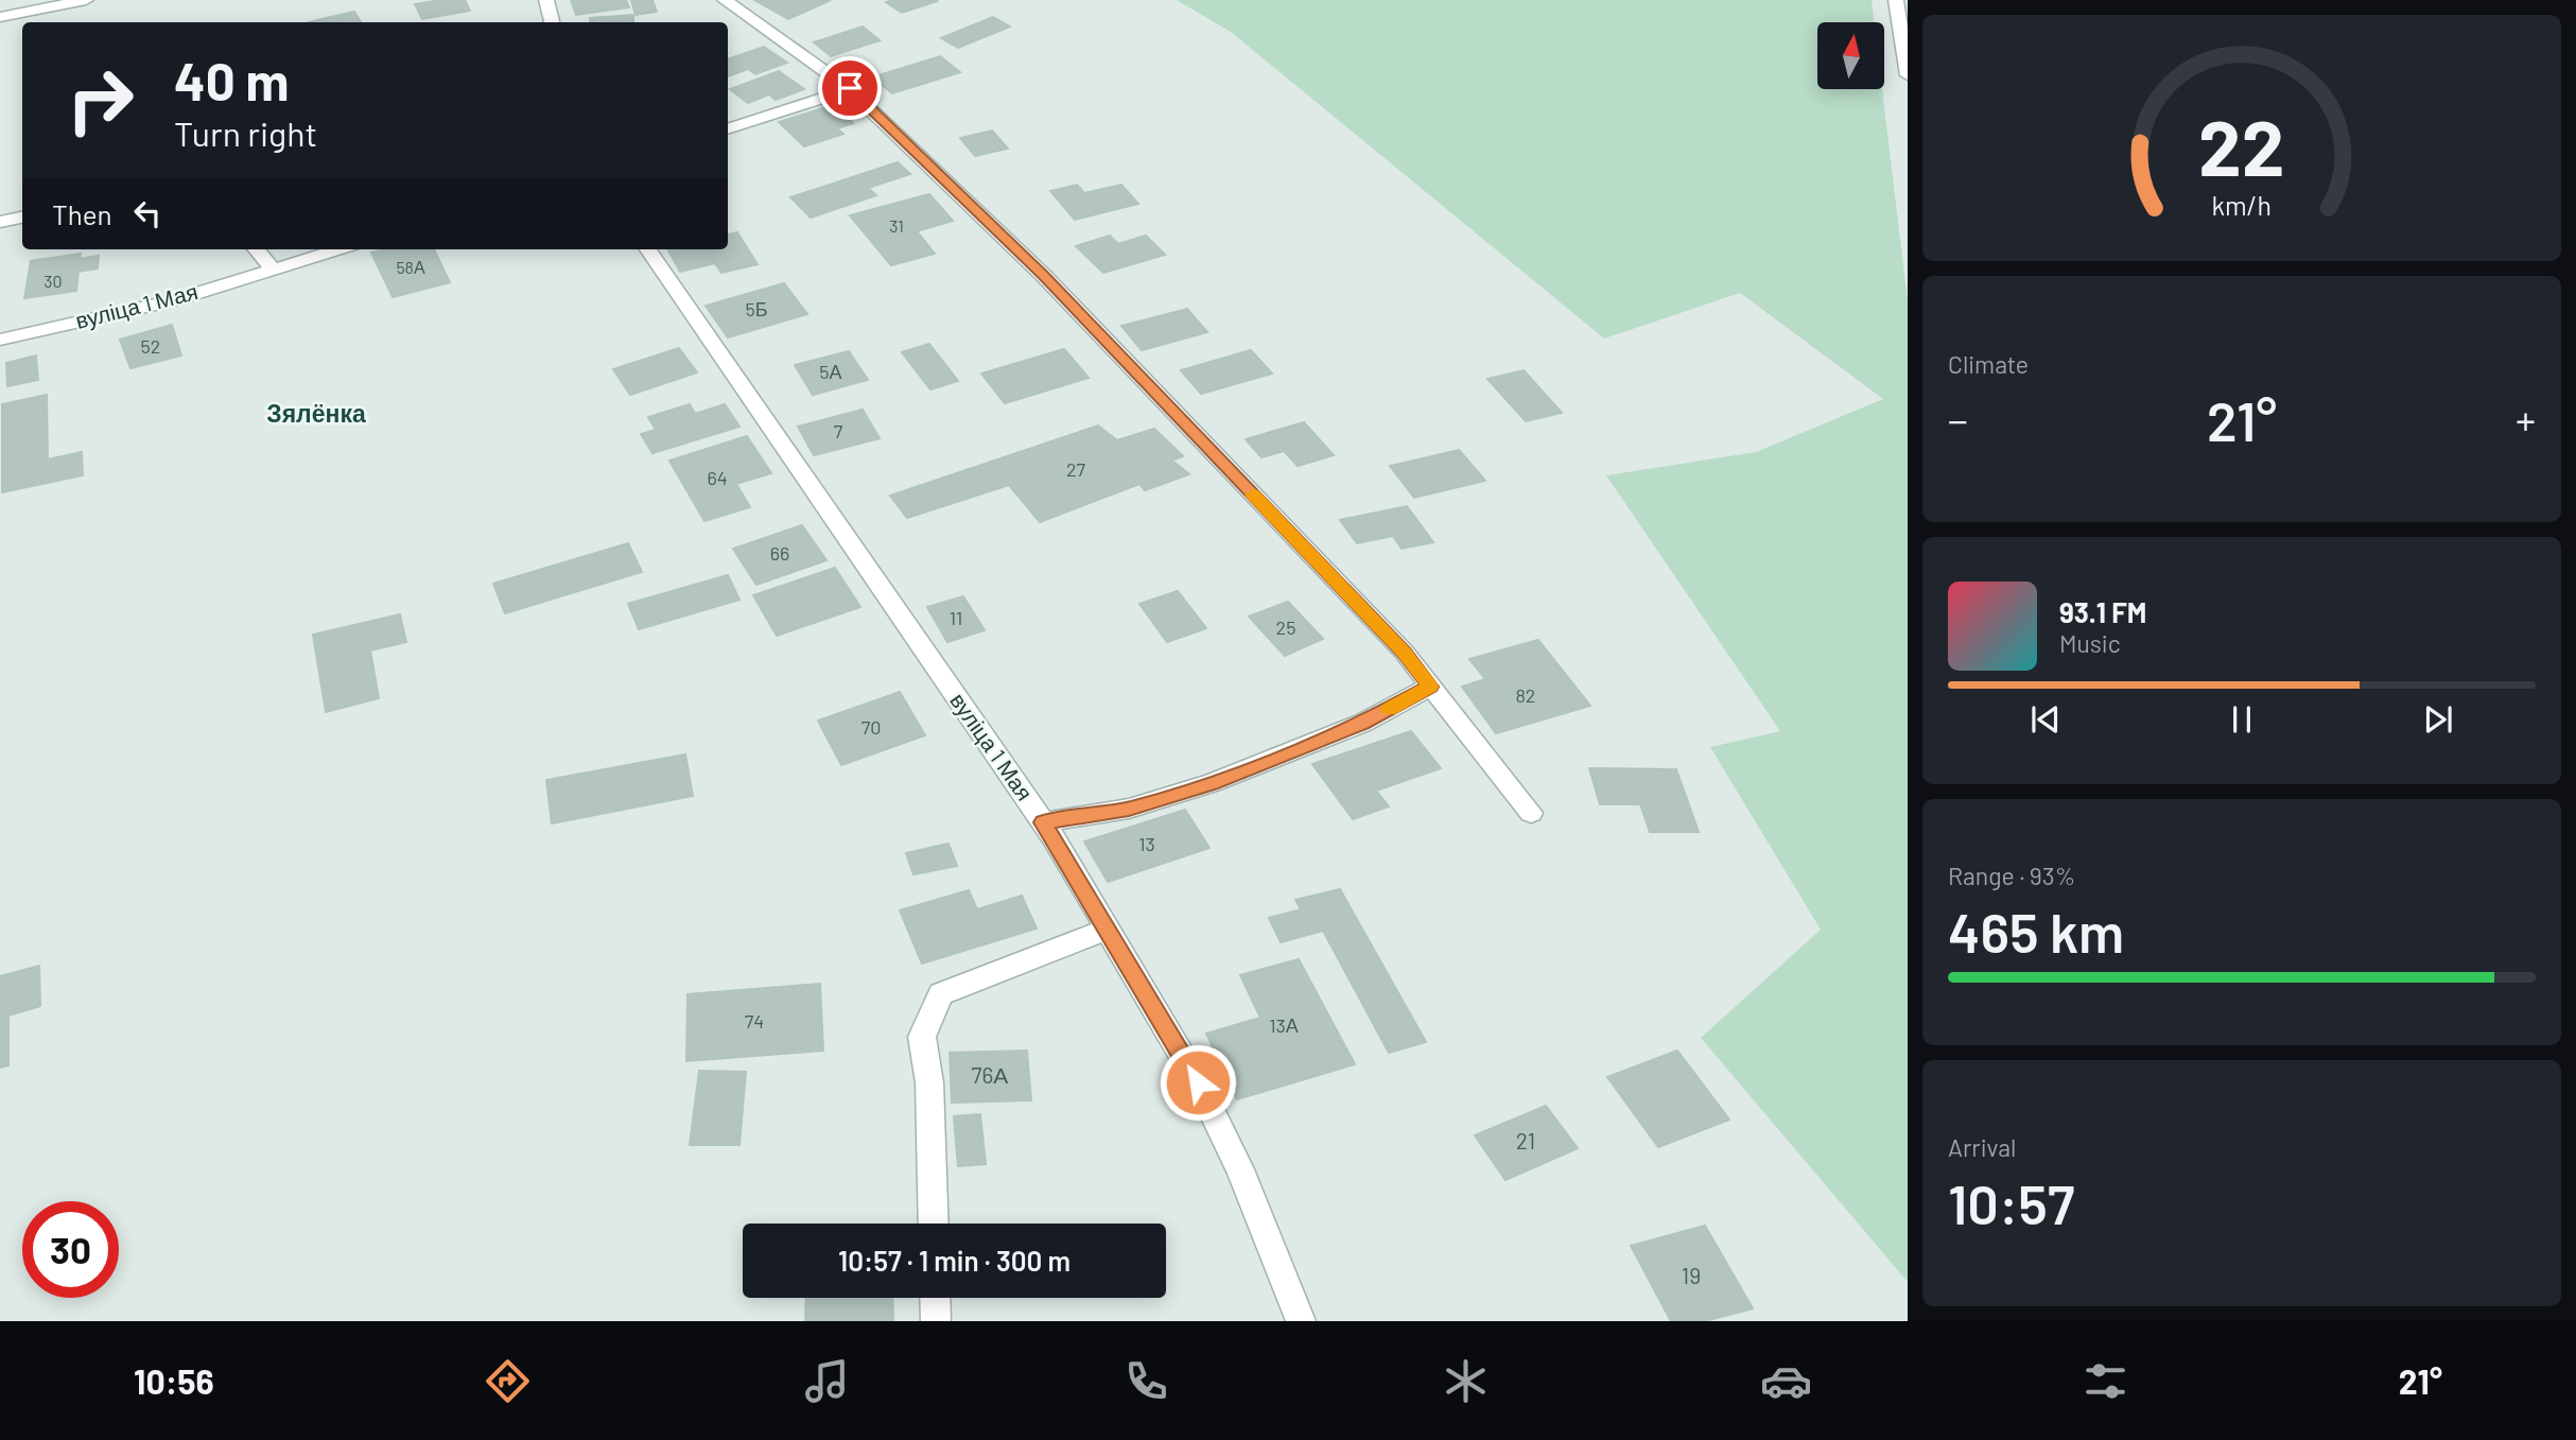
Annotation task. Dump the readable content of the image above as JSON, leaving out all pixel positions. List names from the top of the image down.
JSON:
{
  "streets": {
    "street": ["вуліца 1 Мая"]
  },
  "districts": ["Зялёнка"],
  "house_numbers": [
    "31",
    "58А",
    "30",
    "5Б",
    "52",
    "5А",
    "7",
    "27",
    "64",
    "66",
    "11",
    "25",
    "82",
    "70",
    "13",
    "74",
    "13А",
    "76А",
    "21",
    "19"
  ],
  "north": "top",
  "page": {
    "turn": ["40 m", "Turn right"],
    "then": "Then",
    "tile": [
      "Climate",
      ["Range · 93%", "465 km"],
      ["Arrival", "10:57"]
    ],
    "heat": ["−", "21°", "+"],
    "song": ["93.1 FM", "Music"],
    "limit": "30",
    "trip": "10:57 · 1 min · 300 m",
    "tabs": ["10:56", "21°"],
    "gauge": ["22", "km/h"]
  }
}
